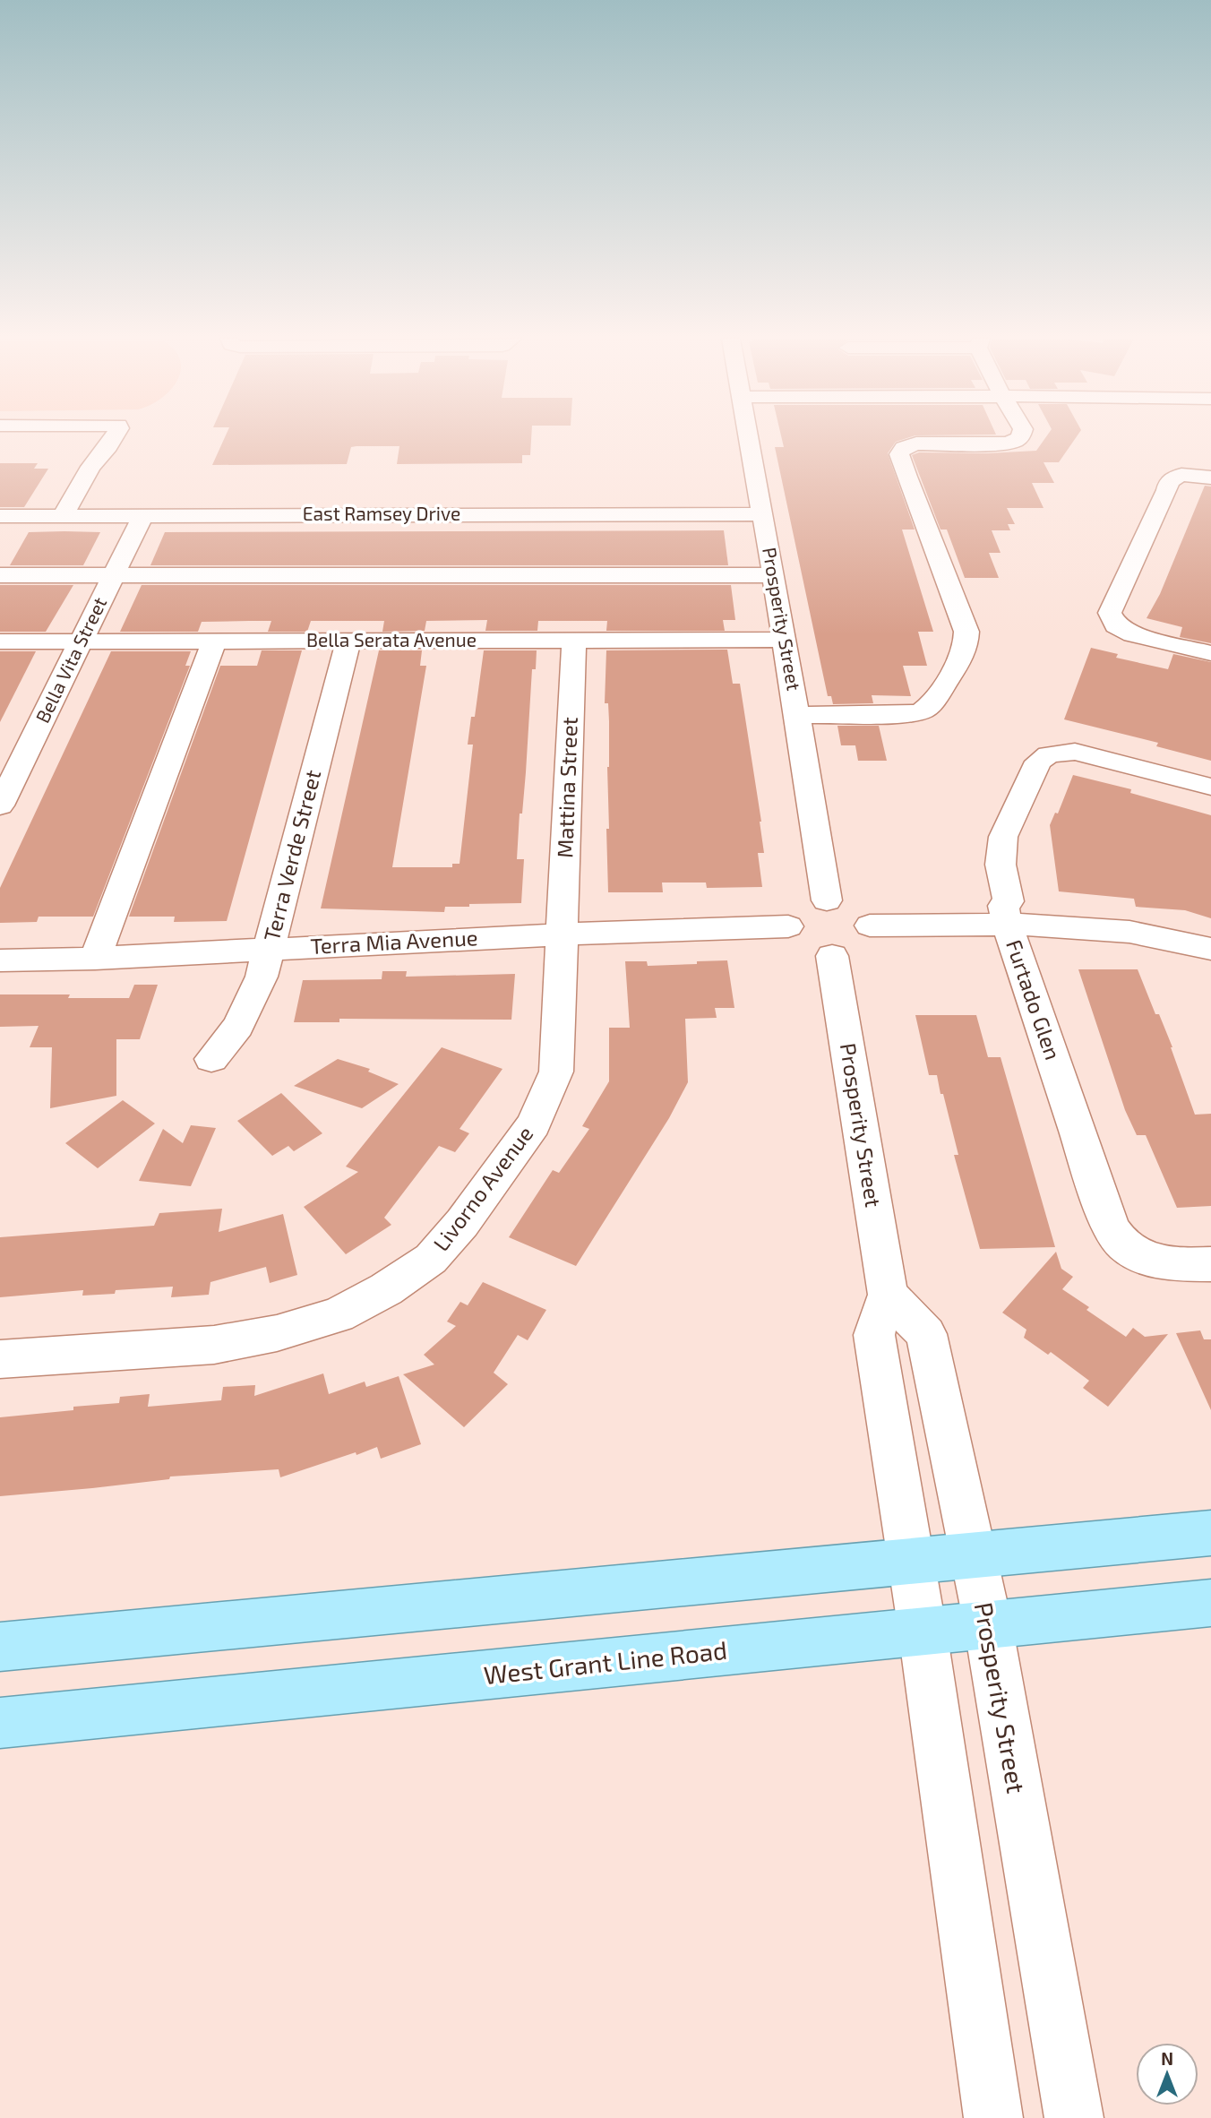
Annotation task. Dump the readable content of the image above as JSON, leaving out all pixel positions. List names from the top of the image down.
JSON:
{
  "streets": {
    "main road": ["West Grant Line Road"],
    "street": [
      "East Ramsey Drive",
      "Prosperity Street",
      "Bella Serata Avenue",
      "Bella Vita Street",
      "Mattina Street",
      "Terra Verde Street",
      "Terra Mia Avenue",
      "Furtado Glen",
      "Livorno Avenue"
    ]
  },
  "crossings": [
    ["East Ramsey Drive", "Prosperity Street"],
    ["East Ramsey Drive", "Bella Vita Street"],
    ["Prosperity Street", "Bella Serata Avenue"],
    ["Prosperity Street", "Terra Mia Avenue"],
    ["Prosperity Street", "West Grant Line Road"],
    ["Bella Serata Avenue", "Bella Vita Street"],
    ["Bella Serata Avenue", "Mattina Street"],
    ["Bella Serata Avenue", "Terra Verde Street"],
    ["Mattina Street", "Terra Mia Avenue"],
    ["Mattina Street", "Livorno Avenue"],
    ["Terra Verde Street", "Terra Mia Avenue"],
    ["Terra Mia Avenue", "Livorno Avenue"]
  ],
  "north": "top"
}
